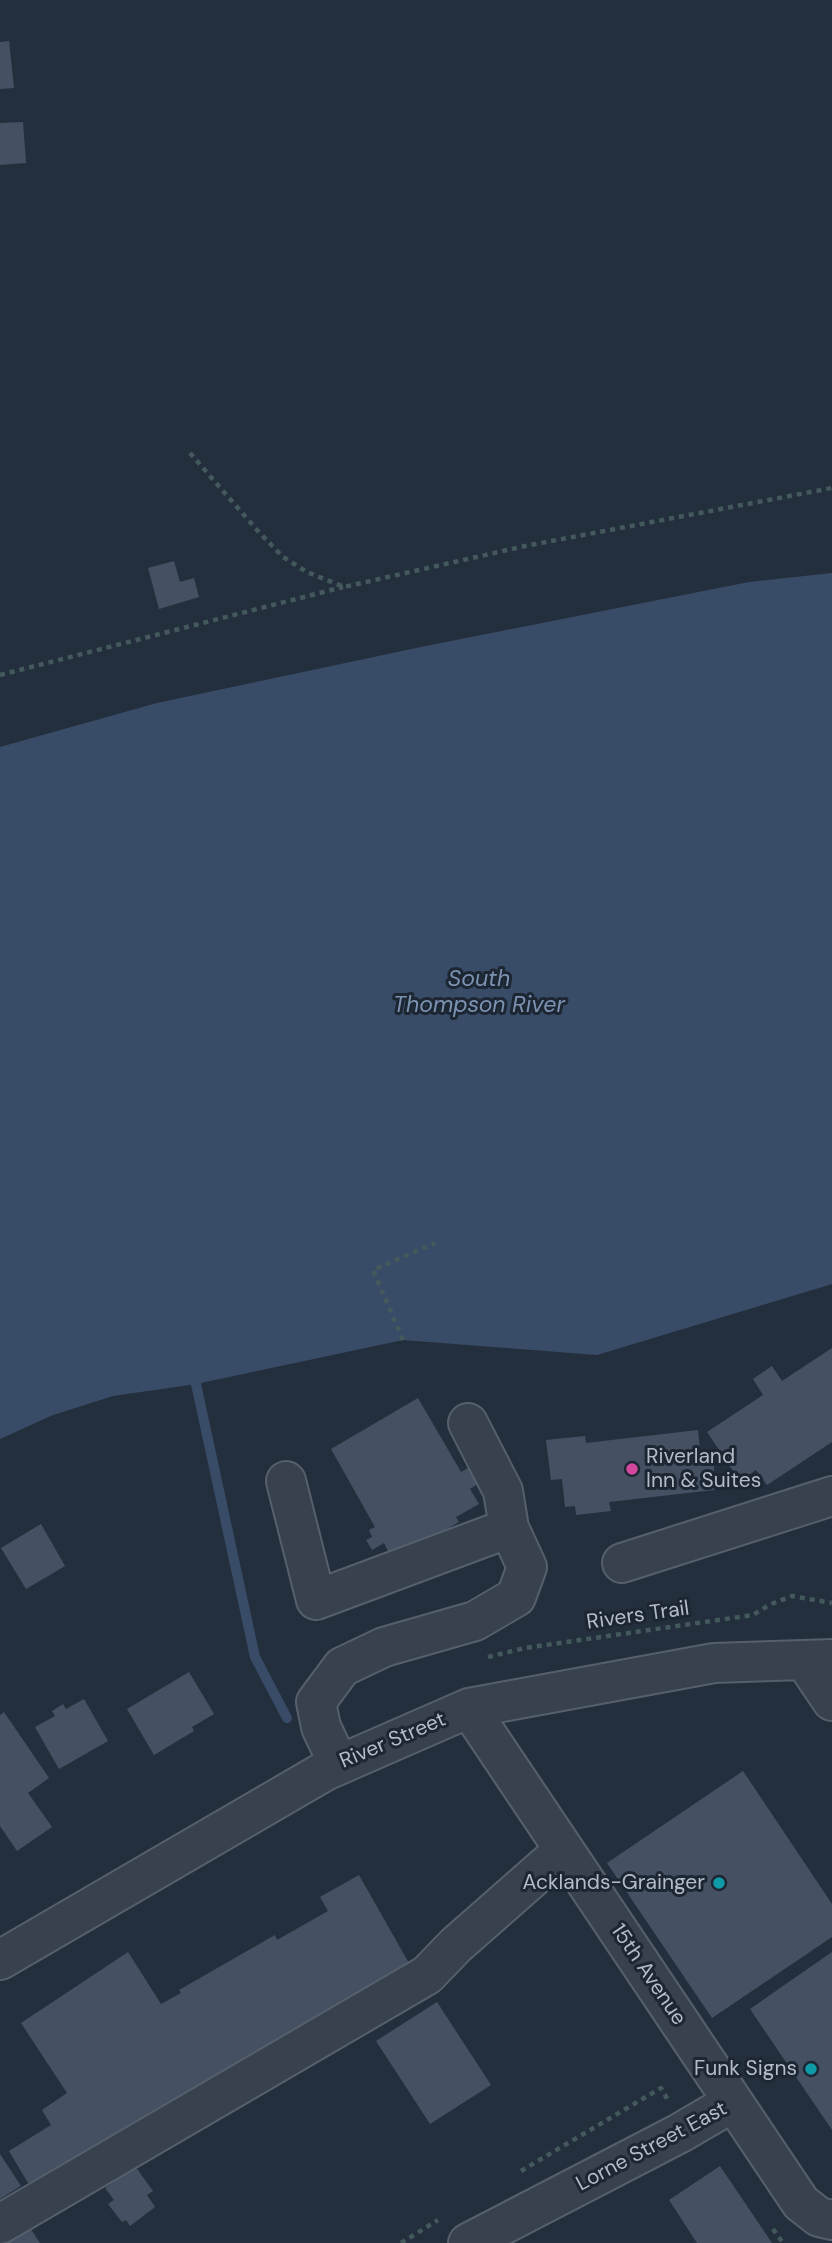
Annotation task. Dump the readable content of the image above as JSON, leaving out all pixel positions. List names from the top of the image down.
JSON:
{
  "streets": {
    "street": ["River Street", "15th Avenue", "Lorne Street East"],
    "path": ["Rivers Trail"]
  },
  "crossings": [
    ["River Street", "15th Avenue"],
    ["15th Avenue", "Lorne Street East"]
  ],
  "water": ["South Thompson River"],
  "places": ["Riverland Inn & Suites", "Acklands-Grainger", "Funk Signs"]
}
